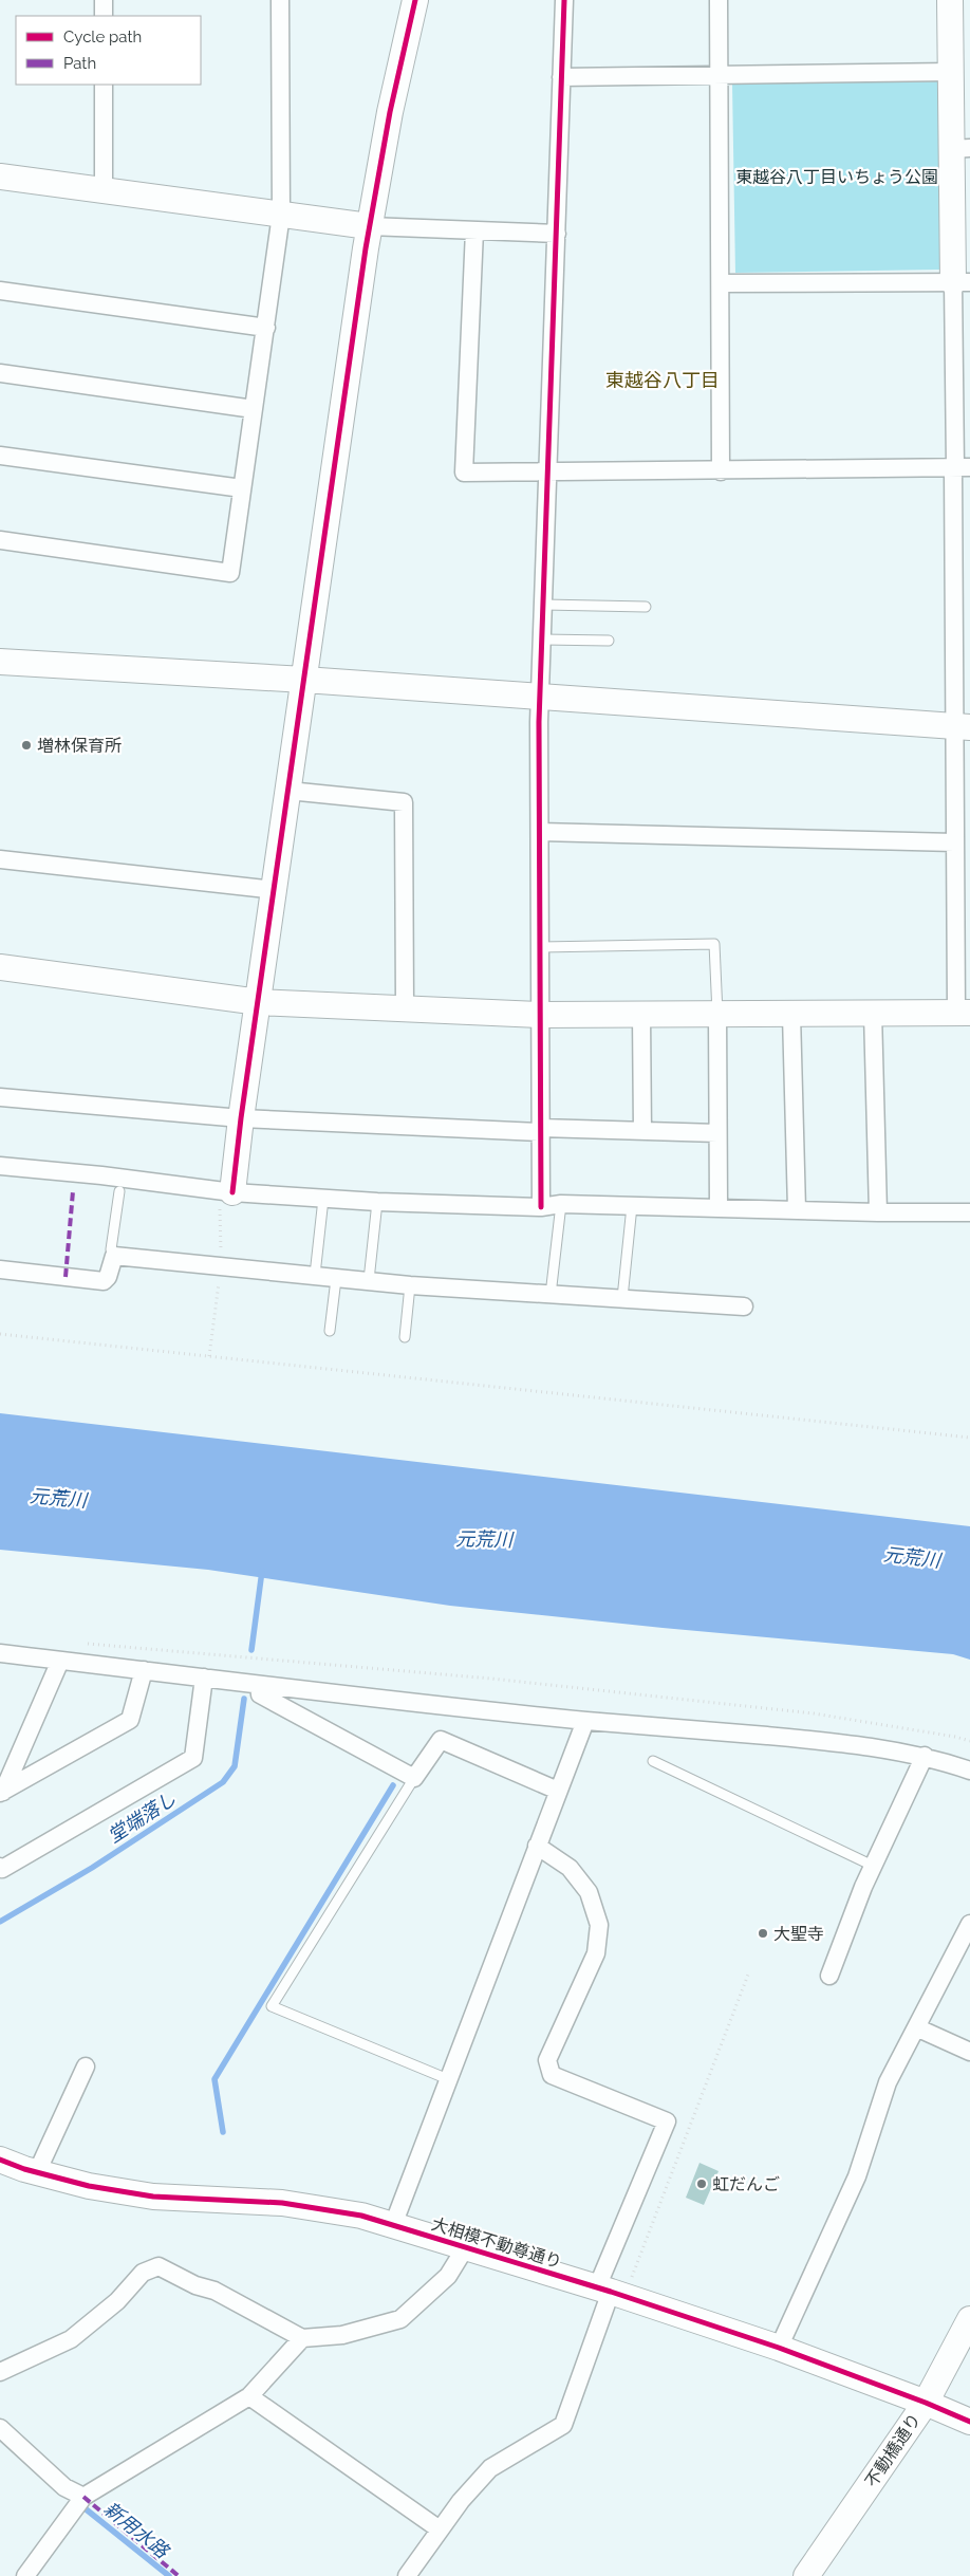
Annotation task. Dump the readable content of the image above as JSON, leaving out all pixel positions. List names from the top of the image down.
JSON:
{
  "streets": {
    "street": ["大相模不動尊通り", "不動橋通り"]
  },
  "crossings": [
    ["大相模不動尊通り", "不動橋通り"]
  ],
  "districts": ["東越谷八丁目"],
  "water": ["元荒川", "堂端落し", "新用水路"],
  "parks": ["東越谷八丁目いちょう公園"],
  "places": ["増林保育所", "大聖寺", "虹だんご"],
  "legend": ["Cycle path", "Path"]
}
